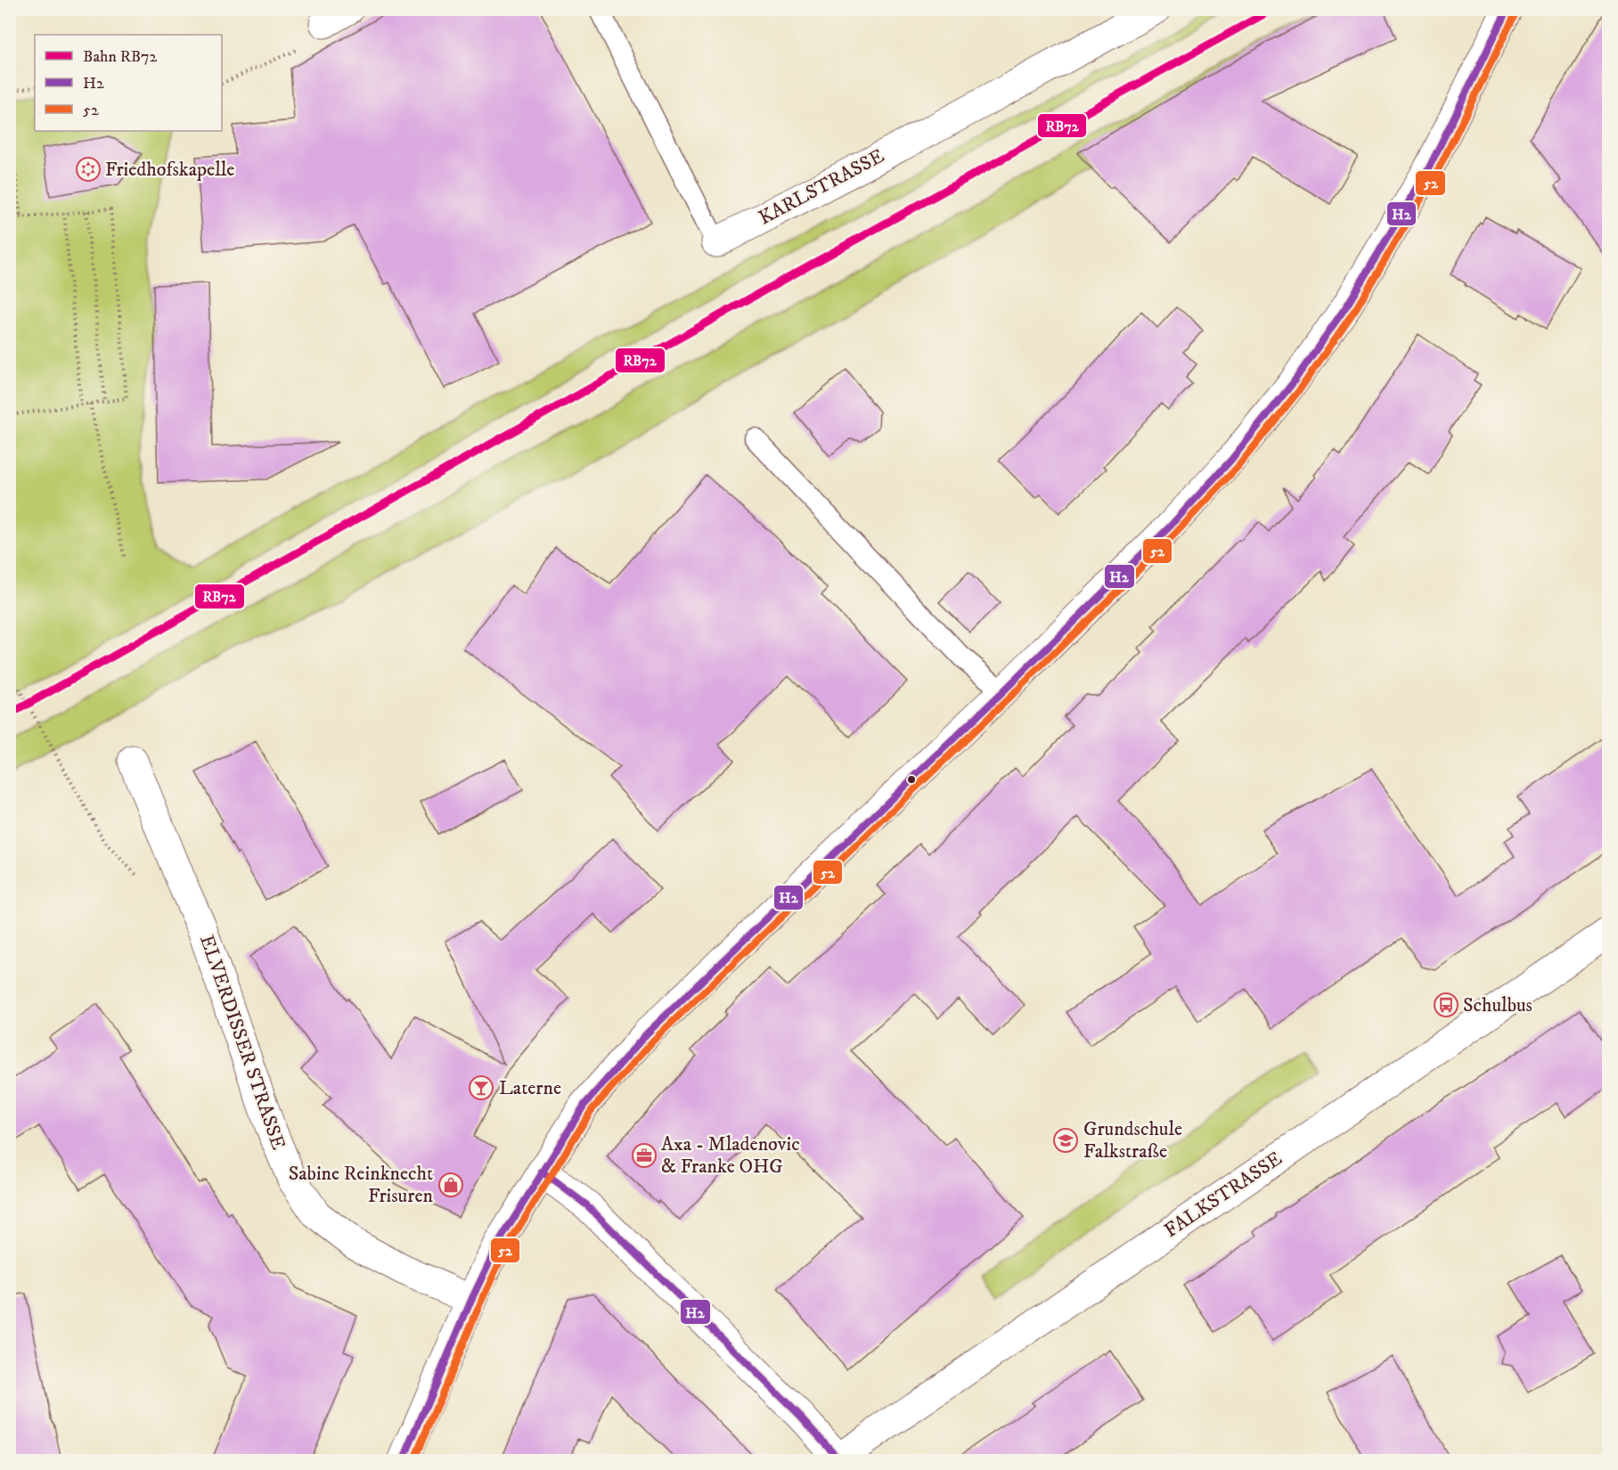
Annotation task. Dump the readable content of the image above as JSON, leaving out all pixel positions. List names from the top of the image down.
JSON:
{
  "streets": {
    "street": ["KARLSTRASSE", "ELVERDISSER STRASSE", "FALKSTRASSE"]
  },
  "places": {
    "synagogue": ["Friedhofskapelle"],
    "bus stop": ["Schulbus"],
    "bar": ["Laterne"],
    "school or university": ["Grundschule Falkstraße"],
    "office": ["Axa - Mladenovic & Franke OHG"],
    "shop": ["Sabine Reinknecht Frisuren"]
  },
  "lines": ["rail line RB72", "transit line H2", "transit line 52"],
  "legend": ["Bahn RB72", "H2", "52"]
}
